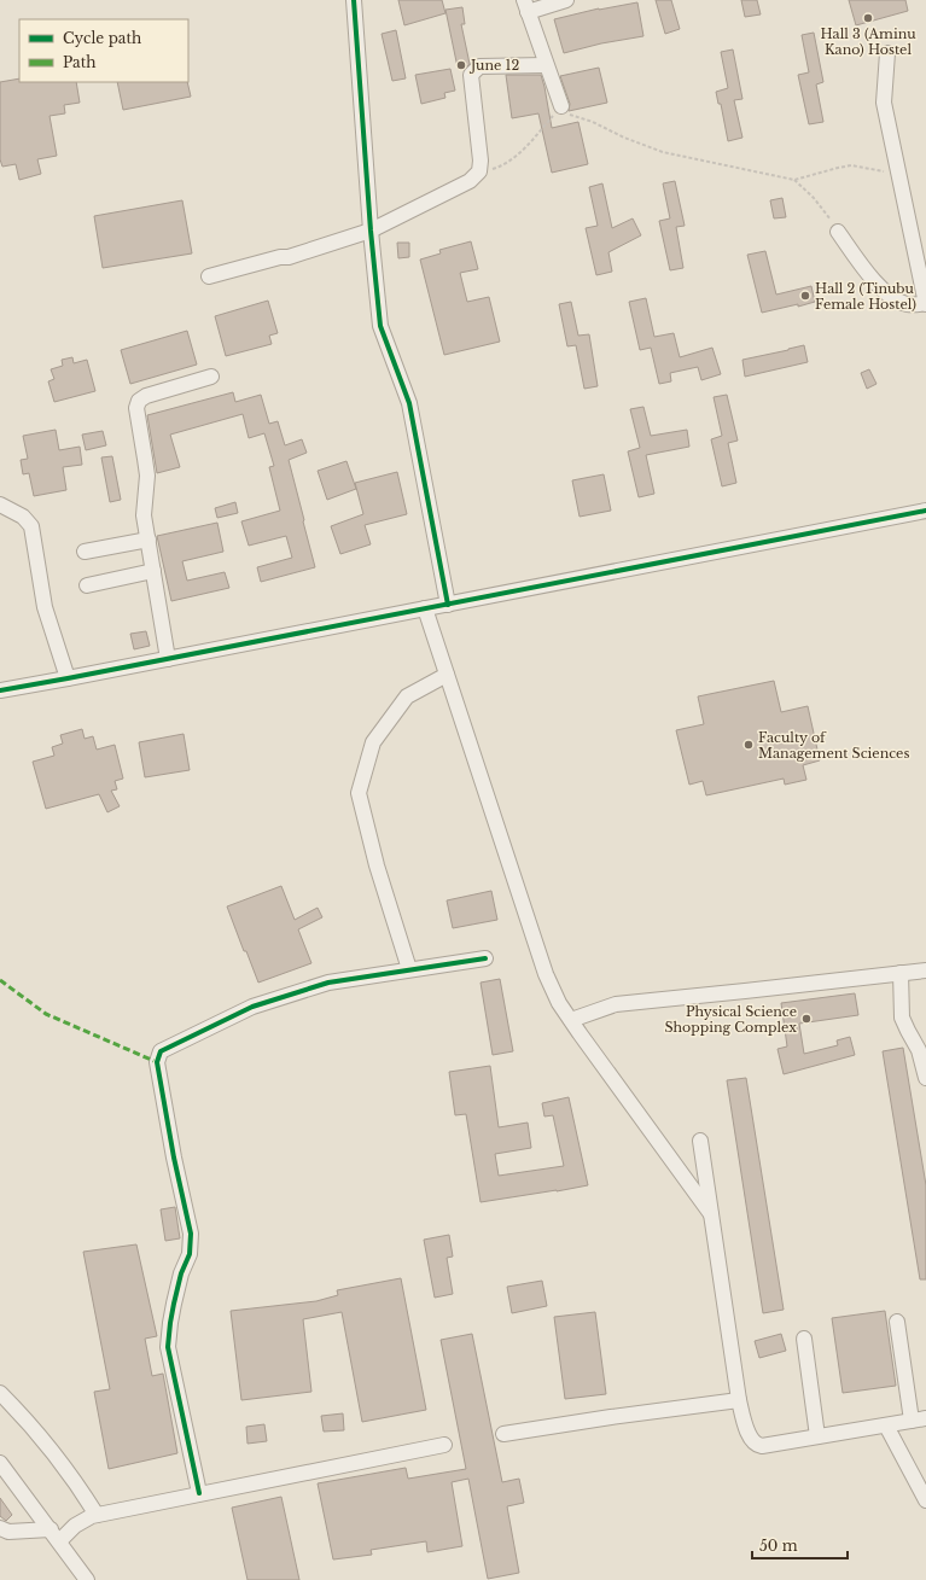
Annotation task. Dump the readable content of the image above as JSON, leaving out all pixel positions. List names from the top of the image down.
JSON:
{
  "places": [
    "Hall 3 (Aminu Kano) Hostel",
    "June 12",
    "Hall 2 (Tinubu Female Hostel)",
    "Faculty of Management Sciences",
    "Physical Science Shopping Complex"
  ],
  "legend": ["Cycle path", "Path"],
  "scale_bar": "50 m"
}
